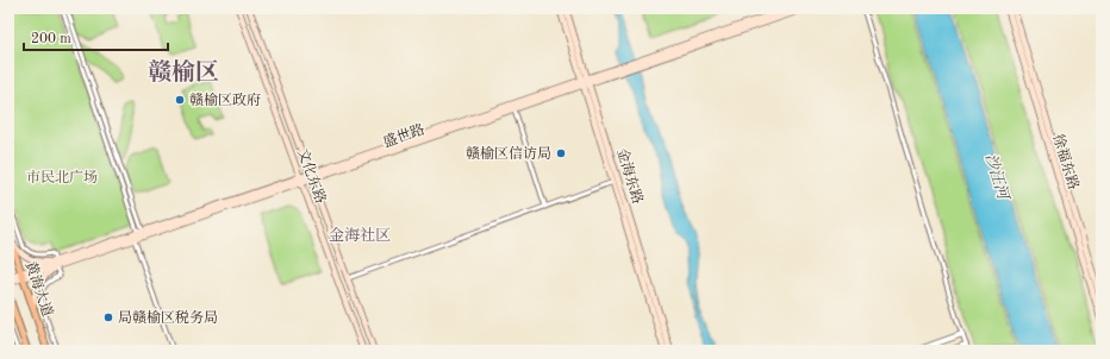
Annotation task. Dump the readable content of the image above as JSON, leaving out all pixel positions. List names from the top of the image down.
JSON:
{
  "streets": {
    "main road": [
      "盛世路",
      "徐福东路",
      "文化东路",
      "金海东路",
      "黄海大道"
    ]
  },
  "crossings": [
    ["盛世路", "文化东路"],
    ["盛世路", "金海东路"],
    ["盛世路", "黄海大道"]
  ],
  "districts": ["赣榆区", "金海社区"],
  "water": ["沙汪河"],
  "parks": ["市民北广场"],
  "places": ["赣榆区政府", "赣榆区信访局", "局赣榆区税务局"],
  "scale_bar": "200 m"
}
